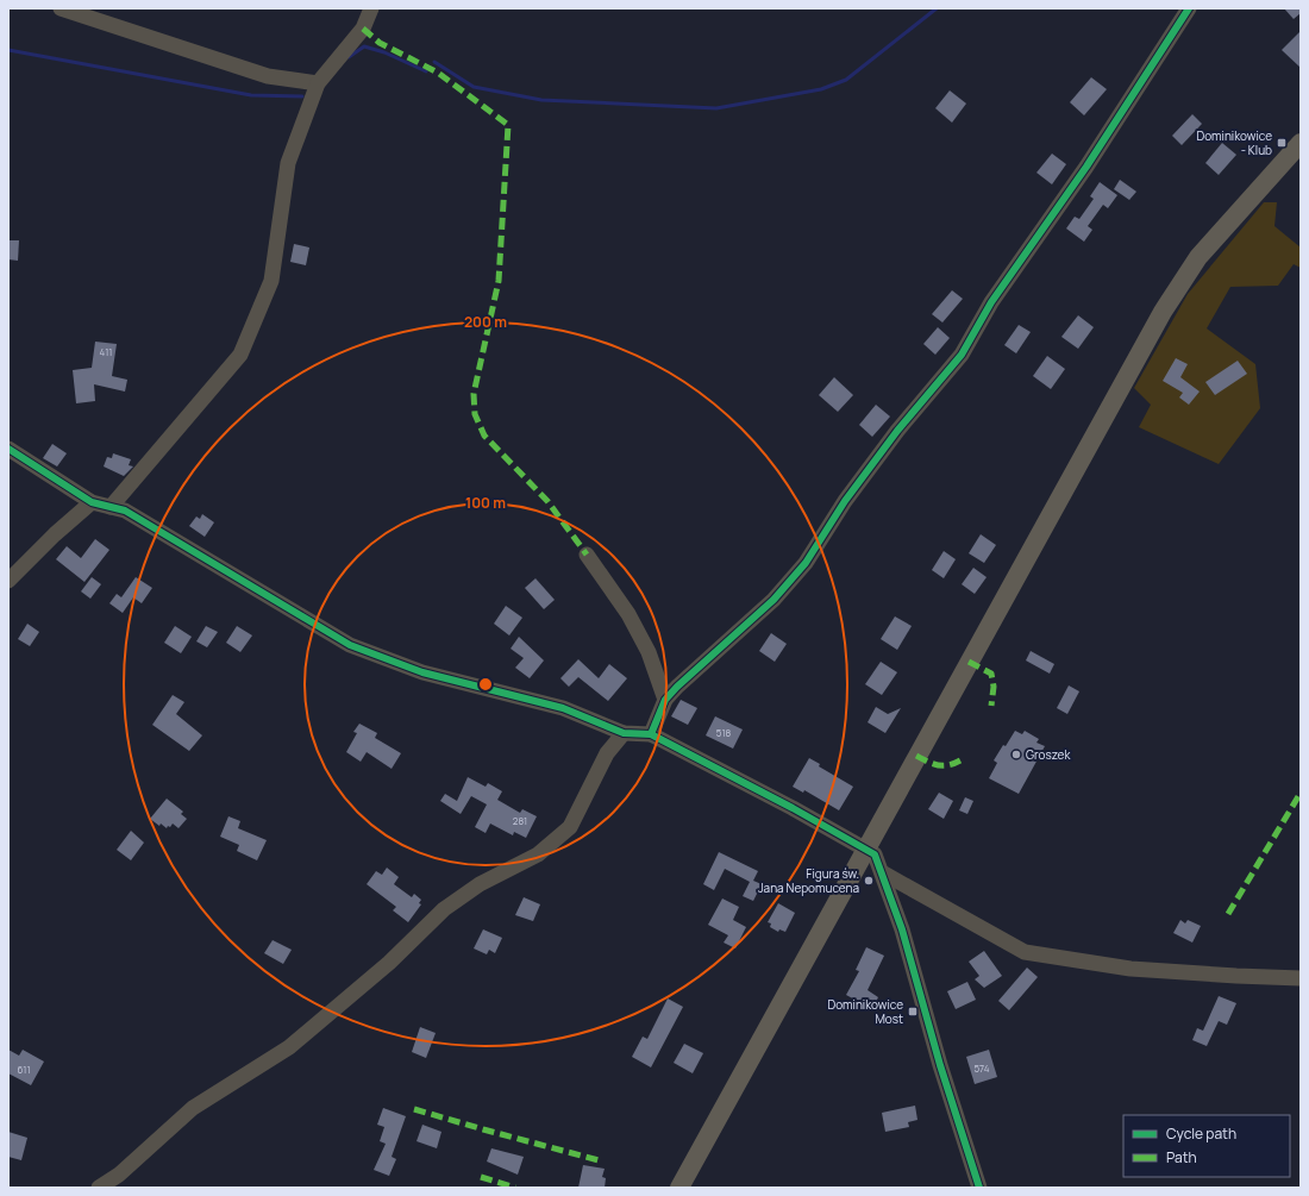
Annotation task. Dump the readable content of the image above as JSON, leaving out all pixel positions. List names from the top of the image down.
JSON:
{
  "places": {
    "transit": ["Dominikowice - Klub", "Dominikowice Most"],
    "other": ["Groszek", "Figura św. Jana Nepomucena"]
  },
  "house_numbers": [
    "411",
    "518",
    "281",
    "574",
    "611"
  ],
  "legend": ["Cycle path", "Path"],
  "rings": ["200 m", "100 m"]
}
